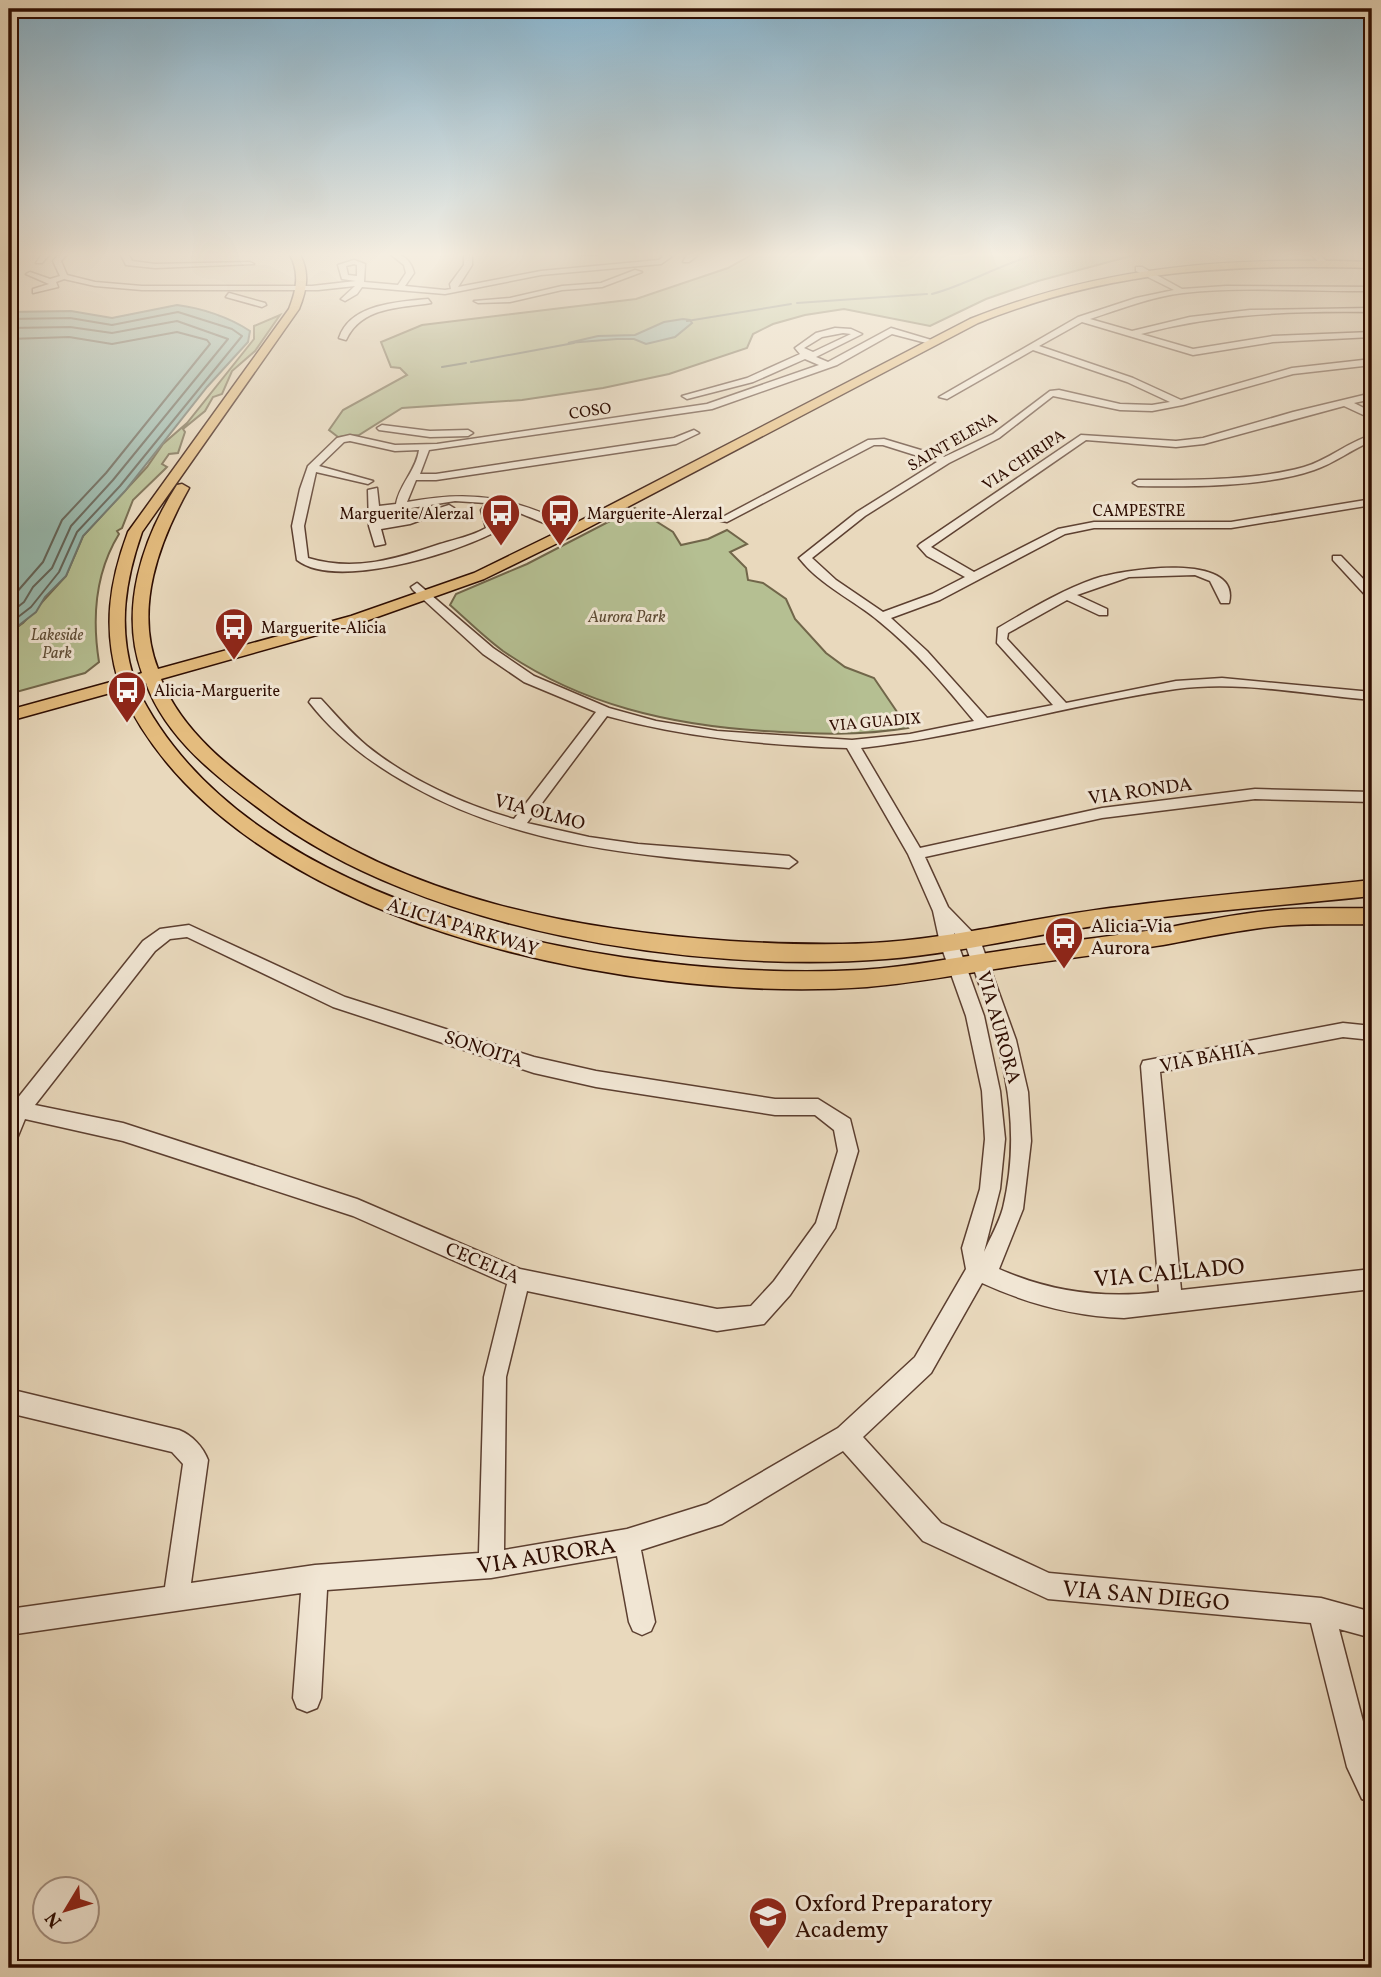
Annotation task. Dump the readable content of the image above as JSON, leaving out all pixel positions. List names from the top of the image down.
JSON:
{
  "streets": {
    "main road": ["ALICIA PARKWAY"],
    "street": [
      "COSO",
      "SAINT ELENA",
      "VIA CHIRIPA",
      "CAMPESTRE",
      "VIA GUADIX",
      "VIA RONDA",
      "VIA OLMO",
      "VIA AURORA",
      "SONOITA",
      "VIA BAHIA",
      "CECELIA",
      "VIA CALLADO",
      "VIA SAN DIEGO"
    ]
  },
  "crossings": [
    ["SAINT ELENA", "CAMPESTRE"],
    ["VIA CHIRIPA", "CAMPESTRE"],
    ["VIA GUADIX", "VIA AURORA"],
    ["VIA RONDA", "VIA AURORA"],
    ["ALICIA PARKWAY", "VIA AURORA"],
    ["VIA AURORA", "VIA CALLADO"],
    ["VIA AURORA", "VIA SAN DIEGO"],
    ["SONOITA", "CECELIA"],
    ["VIA BAHIA", "VIA CALLADO"]
  ],
  "parks": ["Aurora Park", "Lakeside Park"],
  "places": {
    "bus stop": [
      "Marguerite/Alerzal",
      "Marguerite-Alerzal",
      "Marguerite-Alicia",
      "Alicia-Marguerite",
      "Alicia-Via Aurora"
    ],
    "school or university": ["Oxford Preparatory Academy"]
  },
  "north": "bottom left"
}
